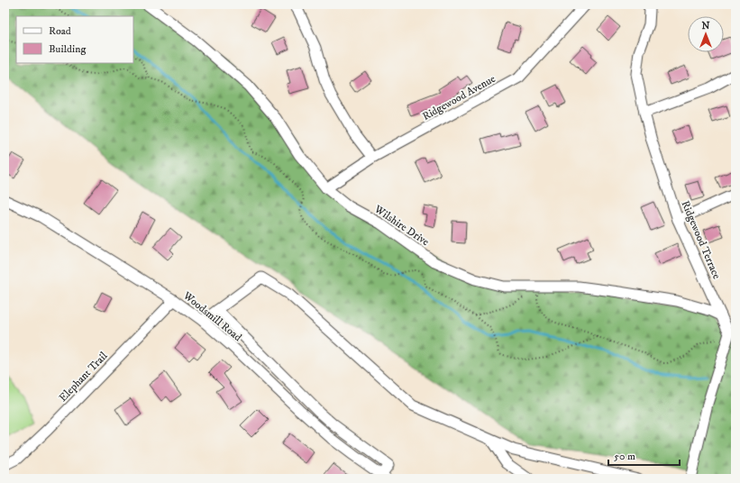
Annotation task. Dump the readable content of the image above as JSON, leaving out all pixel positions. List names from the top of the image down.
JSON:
{
  "streets": {
    "street": [
      "Ridgewood Avenue",
      "Wilshire Drive",
      "Ridgewood Terrace",
      "Woodsmill Road",
      "Elephant Trail"
    ]
  },
  "crossings": [
    ["Ridgewood Avenue", "Wilshire Drive"],
    ["Wilshire Drive", "Ridgewood Terrace"],
    ["Woodsmill Road", "Elephant Trail"]
  ],
  "legend": ["Road", "Building"],
  "scale_bar": "50 m",
  "north": "top"
}
